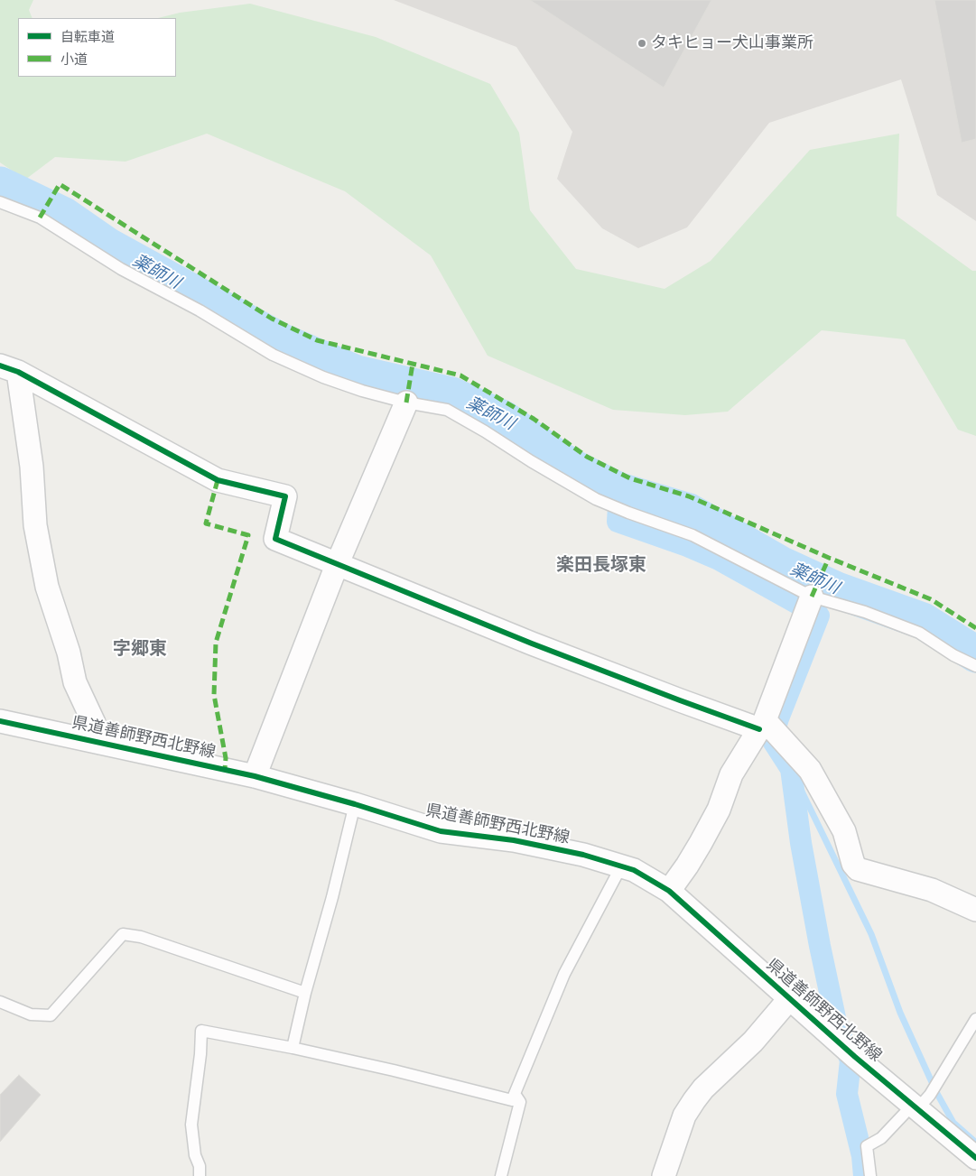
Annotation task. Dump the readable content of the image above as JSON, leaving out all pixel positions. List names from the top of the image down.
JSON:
{
  "streets": {
    "street": ["県道善師野西北野線"]
  },
  "districts": ["楽田長塚東", "字郷東"],
  "water": ["薬師川"],
  "places": ["タキヒョー犬山事業所"],
  "legend": ["自転車道", "小道"]
}
